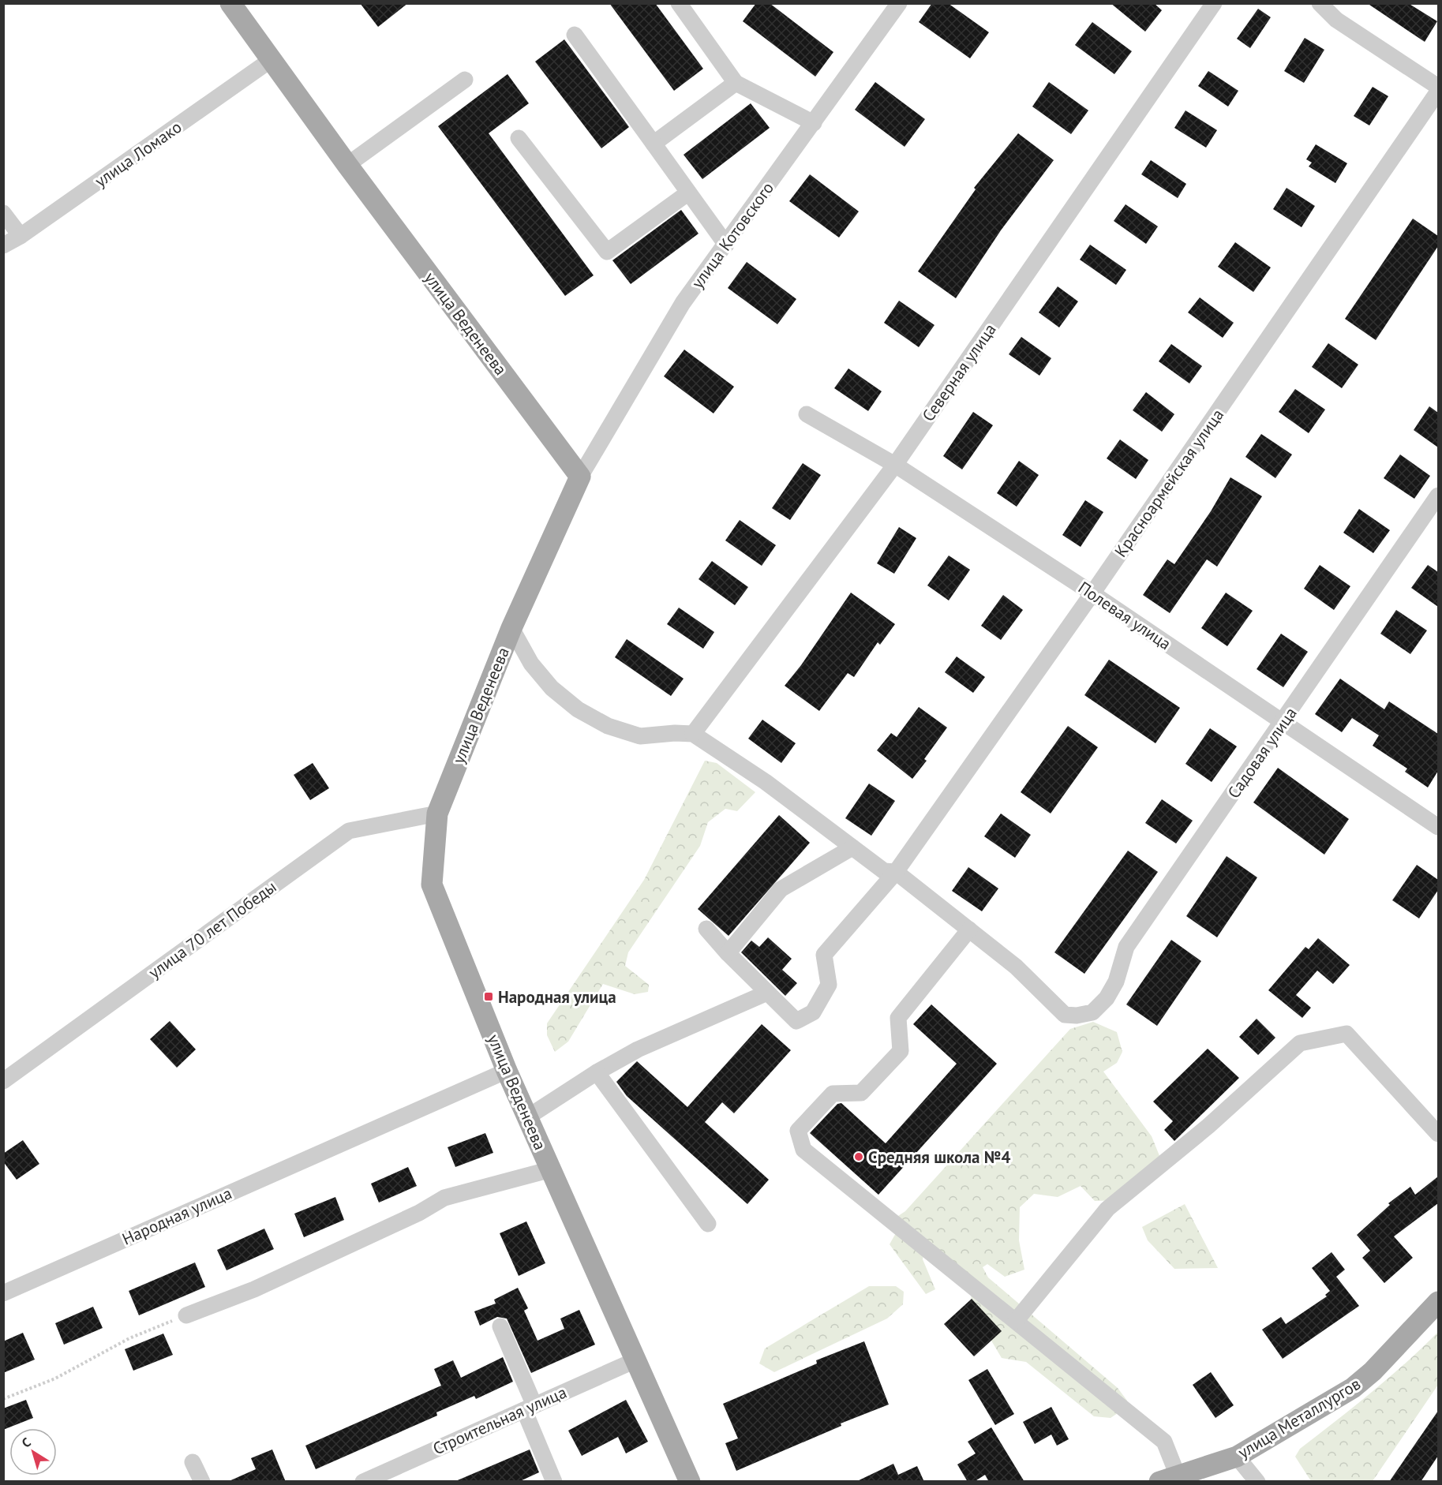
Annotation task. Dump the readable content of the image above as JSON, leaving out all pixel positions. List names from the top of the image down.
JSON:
{
  "streets": {
    "main road": ["улица Веденеева", "улица Металлургов"],
    "street": [
      "улица Ломако",
      "улица Котовского",
      "Северная улица",
      "Красноармейская улица",
      "Полевая улица",
      "Садовая улица",
      "улица 70 лет Победы",
      "Народная улица",
      "Строительная улица"
    ]
  },
  "crossings": [
    ["улица Ломако", "улица Веденеева"],
    ["улица Котовского", "улица Веденеева"],
    ["улица Веденеева", "улица 70 лет Победы"],
    ["улица Веденеева", "Народная улица"],
    ["улица Веденеева", "Строительная улица"],
    ["Северная улица", "Полевая улица"],
    ["Красноармейская улица", "Полевая улица"],
    ["Полевая улица", "Садовая улица"]
  ],
  "places": {
    "transit": ["Народная улица"],
    "other": ["Средняя школа №4"]
  },
  "north": "top left"
}
